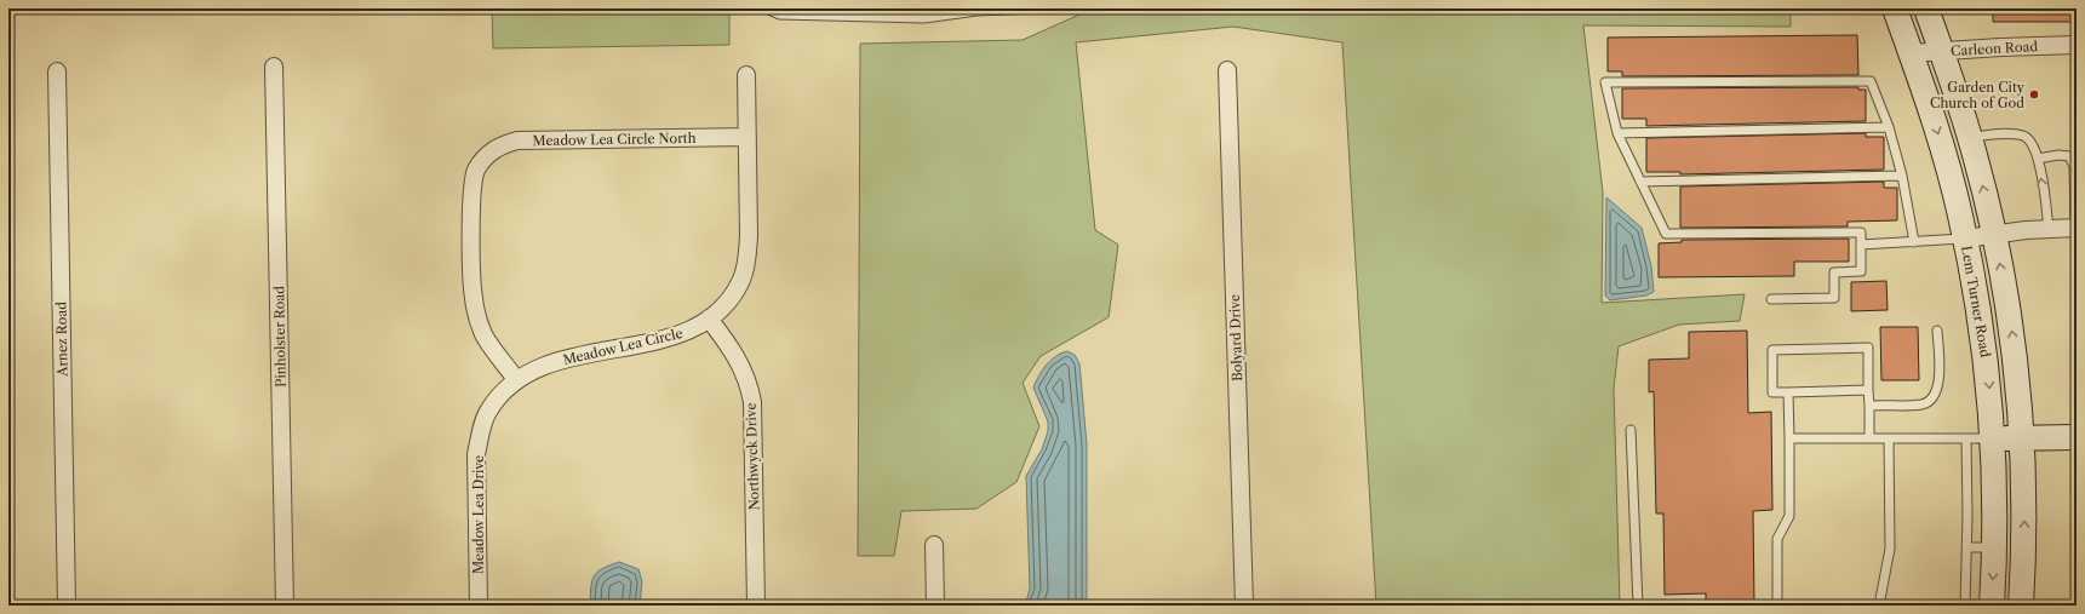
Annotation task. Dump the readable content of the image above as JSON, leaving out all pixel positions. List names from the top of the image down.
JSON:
{
  "streets": {
    "main road": ["Lem Turner Road"],
    "street": [
      "Carleon Road",
      "Meadow Lea Circle North",
      "Pinholster Road",
      "Bolyard Drive",
      "Arnez Road",
      "Meadow Lea Circle",
      "Northwyck Drive",
      "Meadow Lea Drive"
    ]
  },
  "crossings": [
    ["Carleon Road", "Lem Turner Road"],
    ["Meadow Lea Circle North", "Meadow Lea Circle"],
    ["Meadow Lea Circle North", "Meadow Lea Drive"],
    ["Meadow Lea Circle", "Northwyck Drive"],
    ["Meadow Lea Circle", "Meadow Lea Drive"]
  ],
  "places": ["Garden City Church of God"]
}
